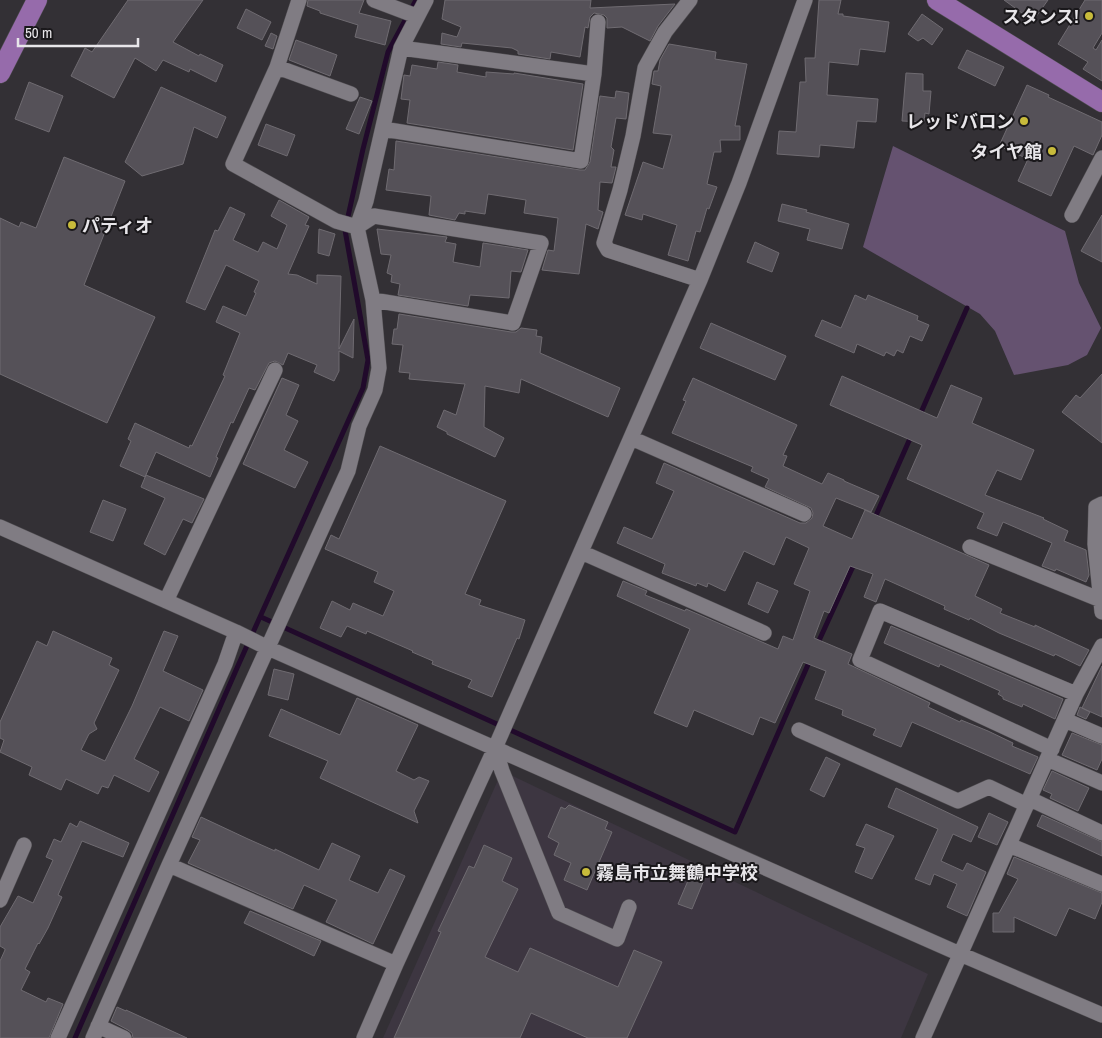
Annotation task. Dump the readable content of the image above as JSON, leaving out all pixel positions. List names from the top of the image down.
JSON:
{
  "places": [
    "スタンス!",
    "レッドバロン",
    "タイヤ館",
    "パティオ",
    "霧島市立舞鶴中学校"
  ],
  "scale_bar": "50 m"
}
